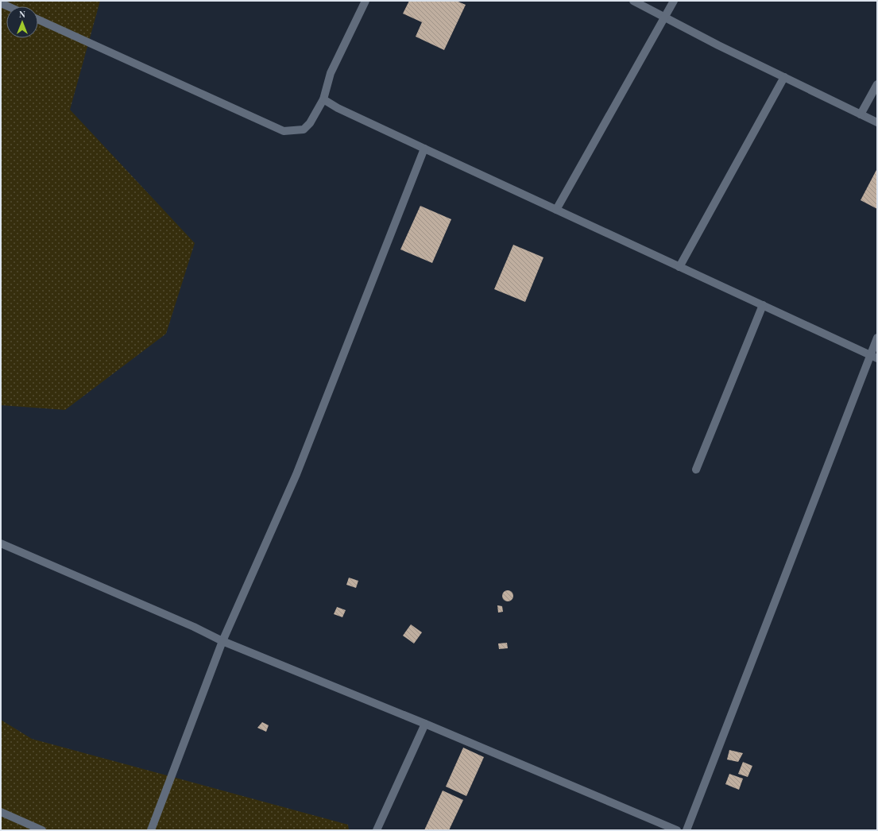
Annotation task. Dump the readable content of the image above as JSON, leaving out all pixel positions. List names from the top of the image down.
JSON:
{
  "north": "top"
}
